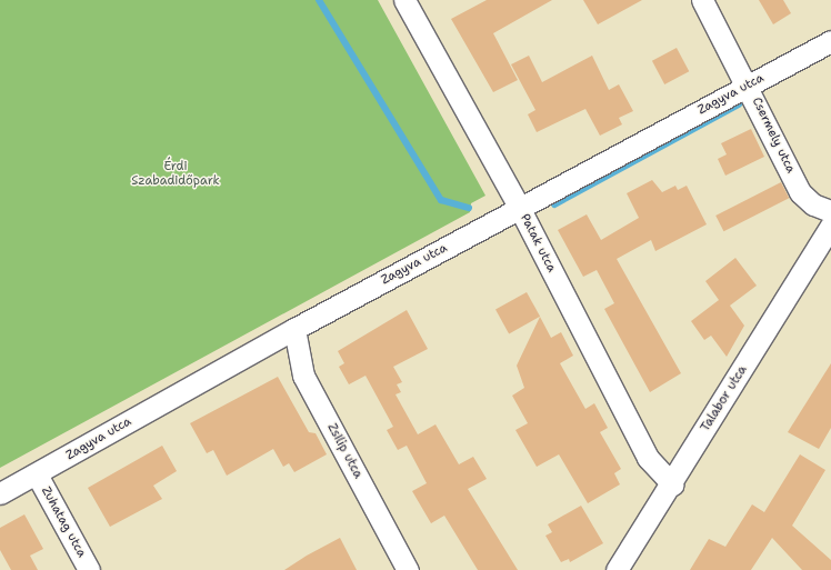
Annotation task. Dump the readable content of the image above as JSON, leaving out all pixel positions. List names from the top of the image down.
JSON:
{
  "streets": {
    "street": [
      "Zagyva utca",
      "Csermely utca",
      "Patak utca",
      "Talabor utca",
      "Zsilip utca",
      "Zuhatag utca"
    ]
  },
  "crossings": [
    ["Zagyva utca", "Csermely utca"],
    ["Zagyva utca", "Patak utca"],
    ["Zagyva utca", "Zsilip utca"],
    ["Zagyva utca", "Zuhatag utca"],
    ["Patak utca", "Talabor utca"]
  ],
  "parks": ["Érdi Szabadidőpark"]
}
